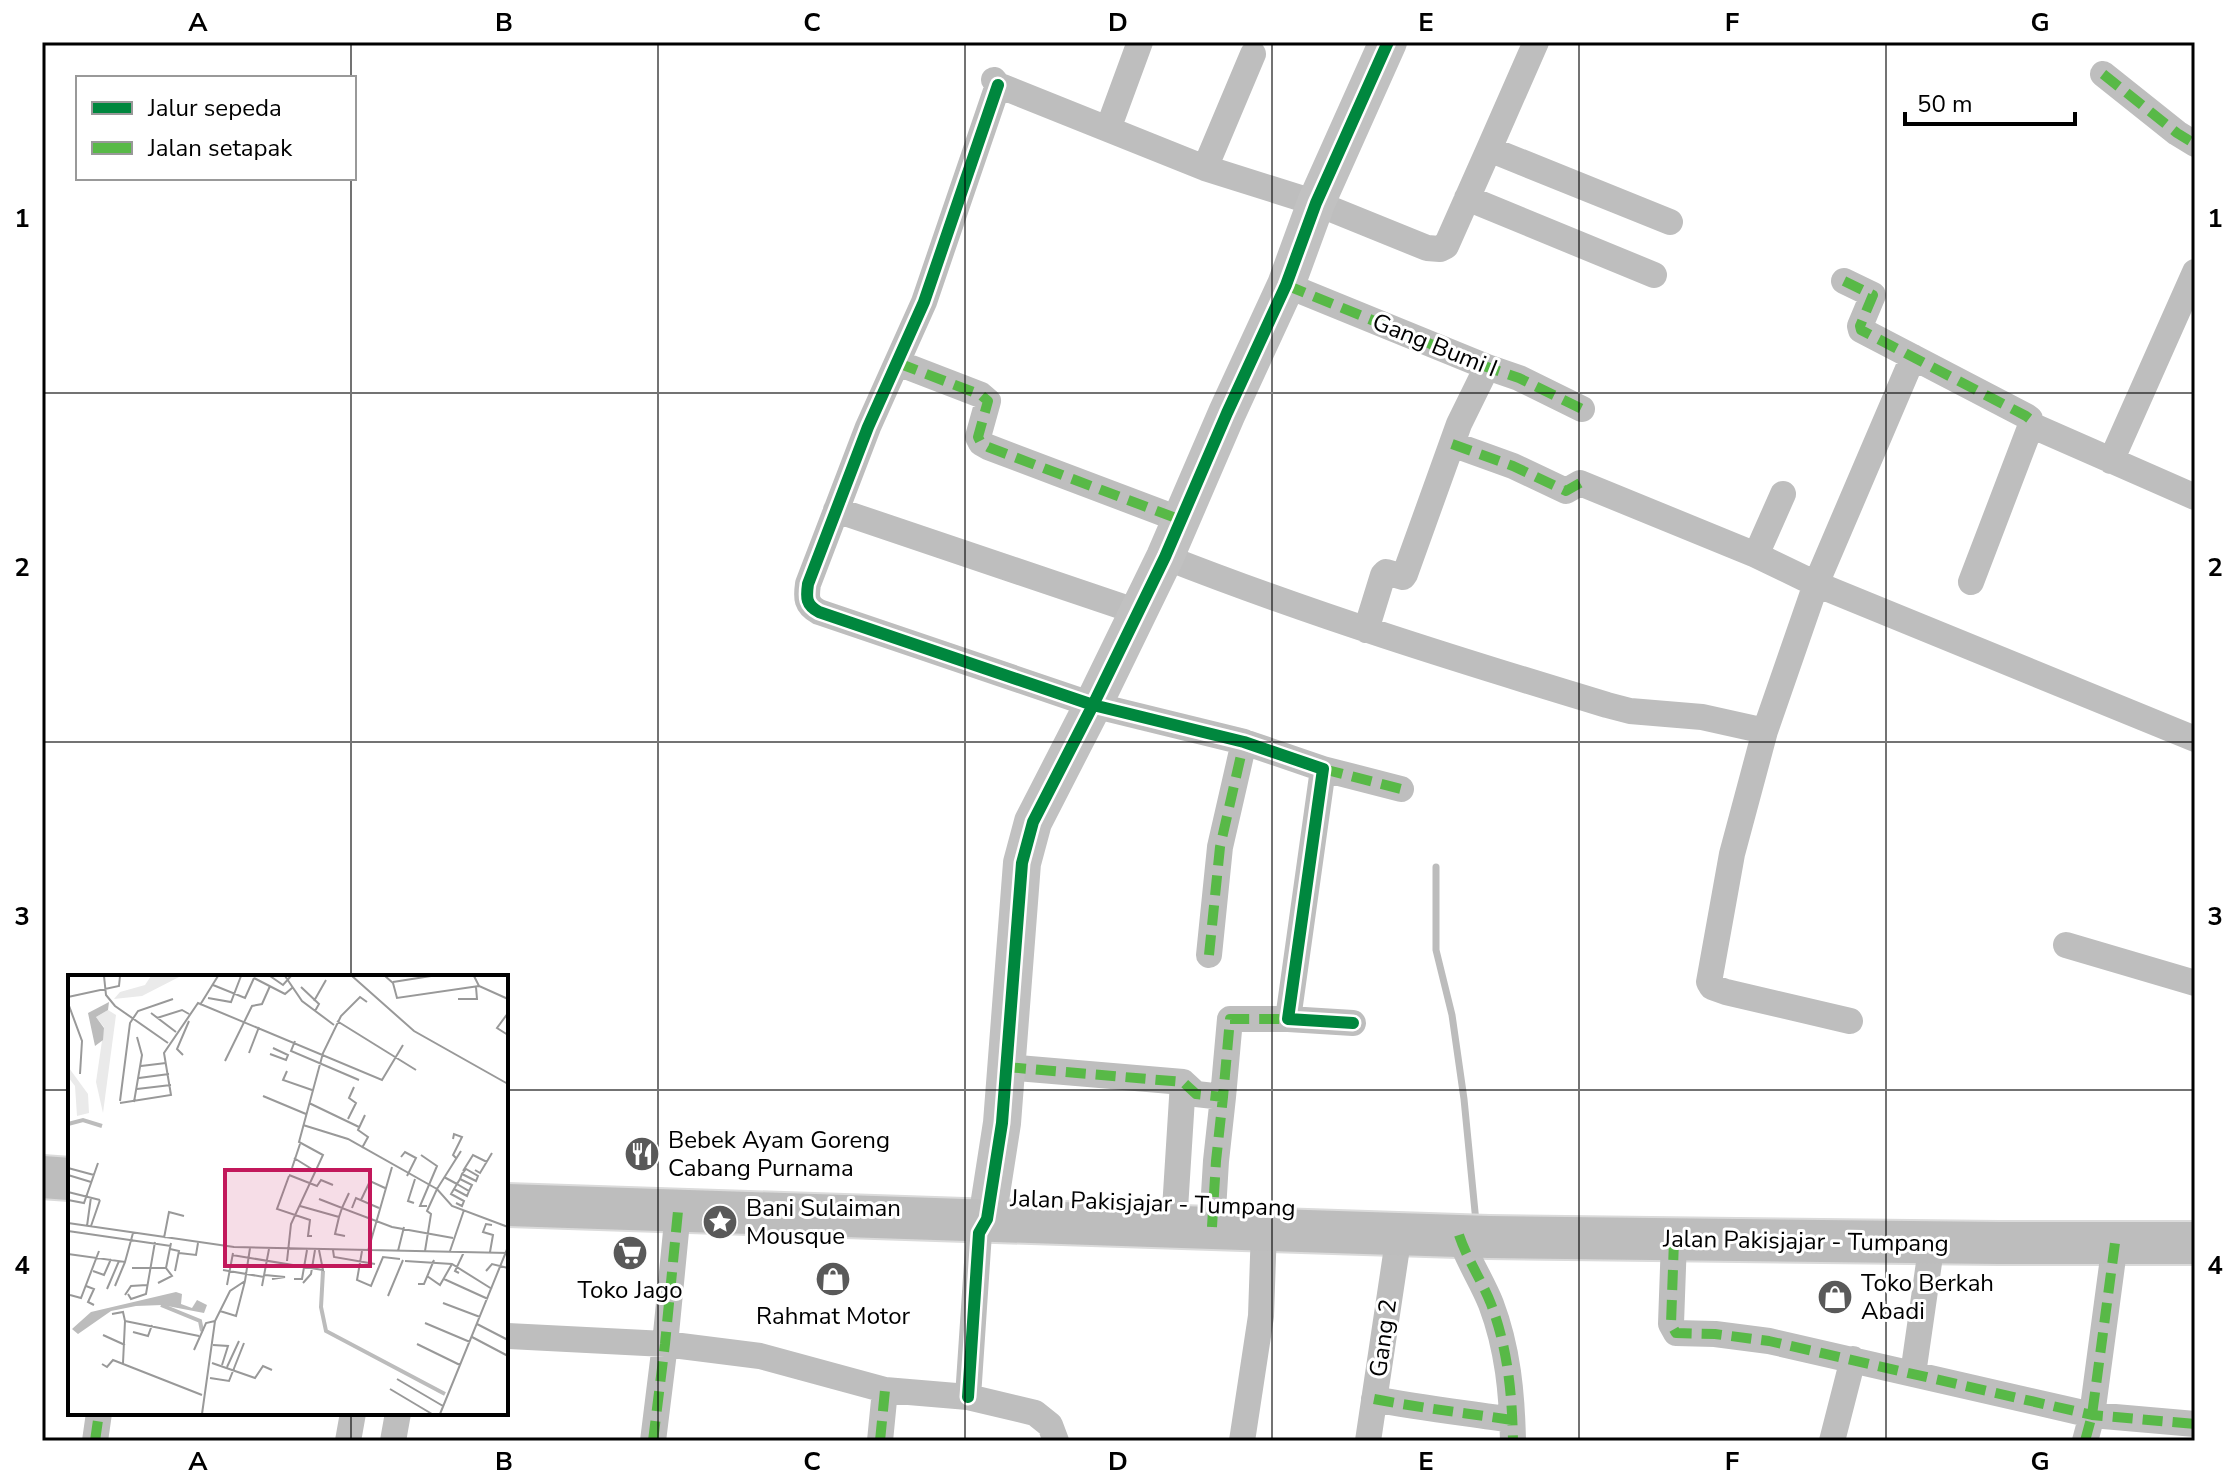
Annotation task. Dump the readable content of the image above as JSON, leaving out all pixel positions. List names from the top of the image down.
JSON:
{
  "streets": {
    "main road": ["Jalan Pakisjajar - Tumpang"],
    "street": ["Gang Bumi I", "Gang 2"]
  },
  "crossings": [
    ["Jalan Pakisjajar - Tumpang", "Gang 2"]
  ],
  "places": {
    "restaurant": ["Bebek Ayam Goreng Cabang Purnama"],
    "place": ["Bani Sulaiman Mousque"],
    "supermarket": ["Toko Jago"],
    "shop": ["Rahmat Motor", "Toko Berkah Abadi"]
  },
  "legend": ["Jalur sepeda", "Jalan setapak"],
  "scale_bar": "50 m",
  "grid": {
    "columns": [
      "A",
      "B",
      "C",
      "D",
      "E",
      "F",
      "G"
    ],
    "rows": [
      "1",
      "2",
      "3",
      "4"
    ]
  }
}
